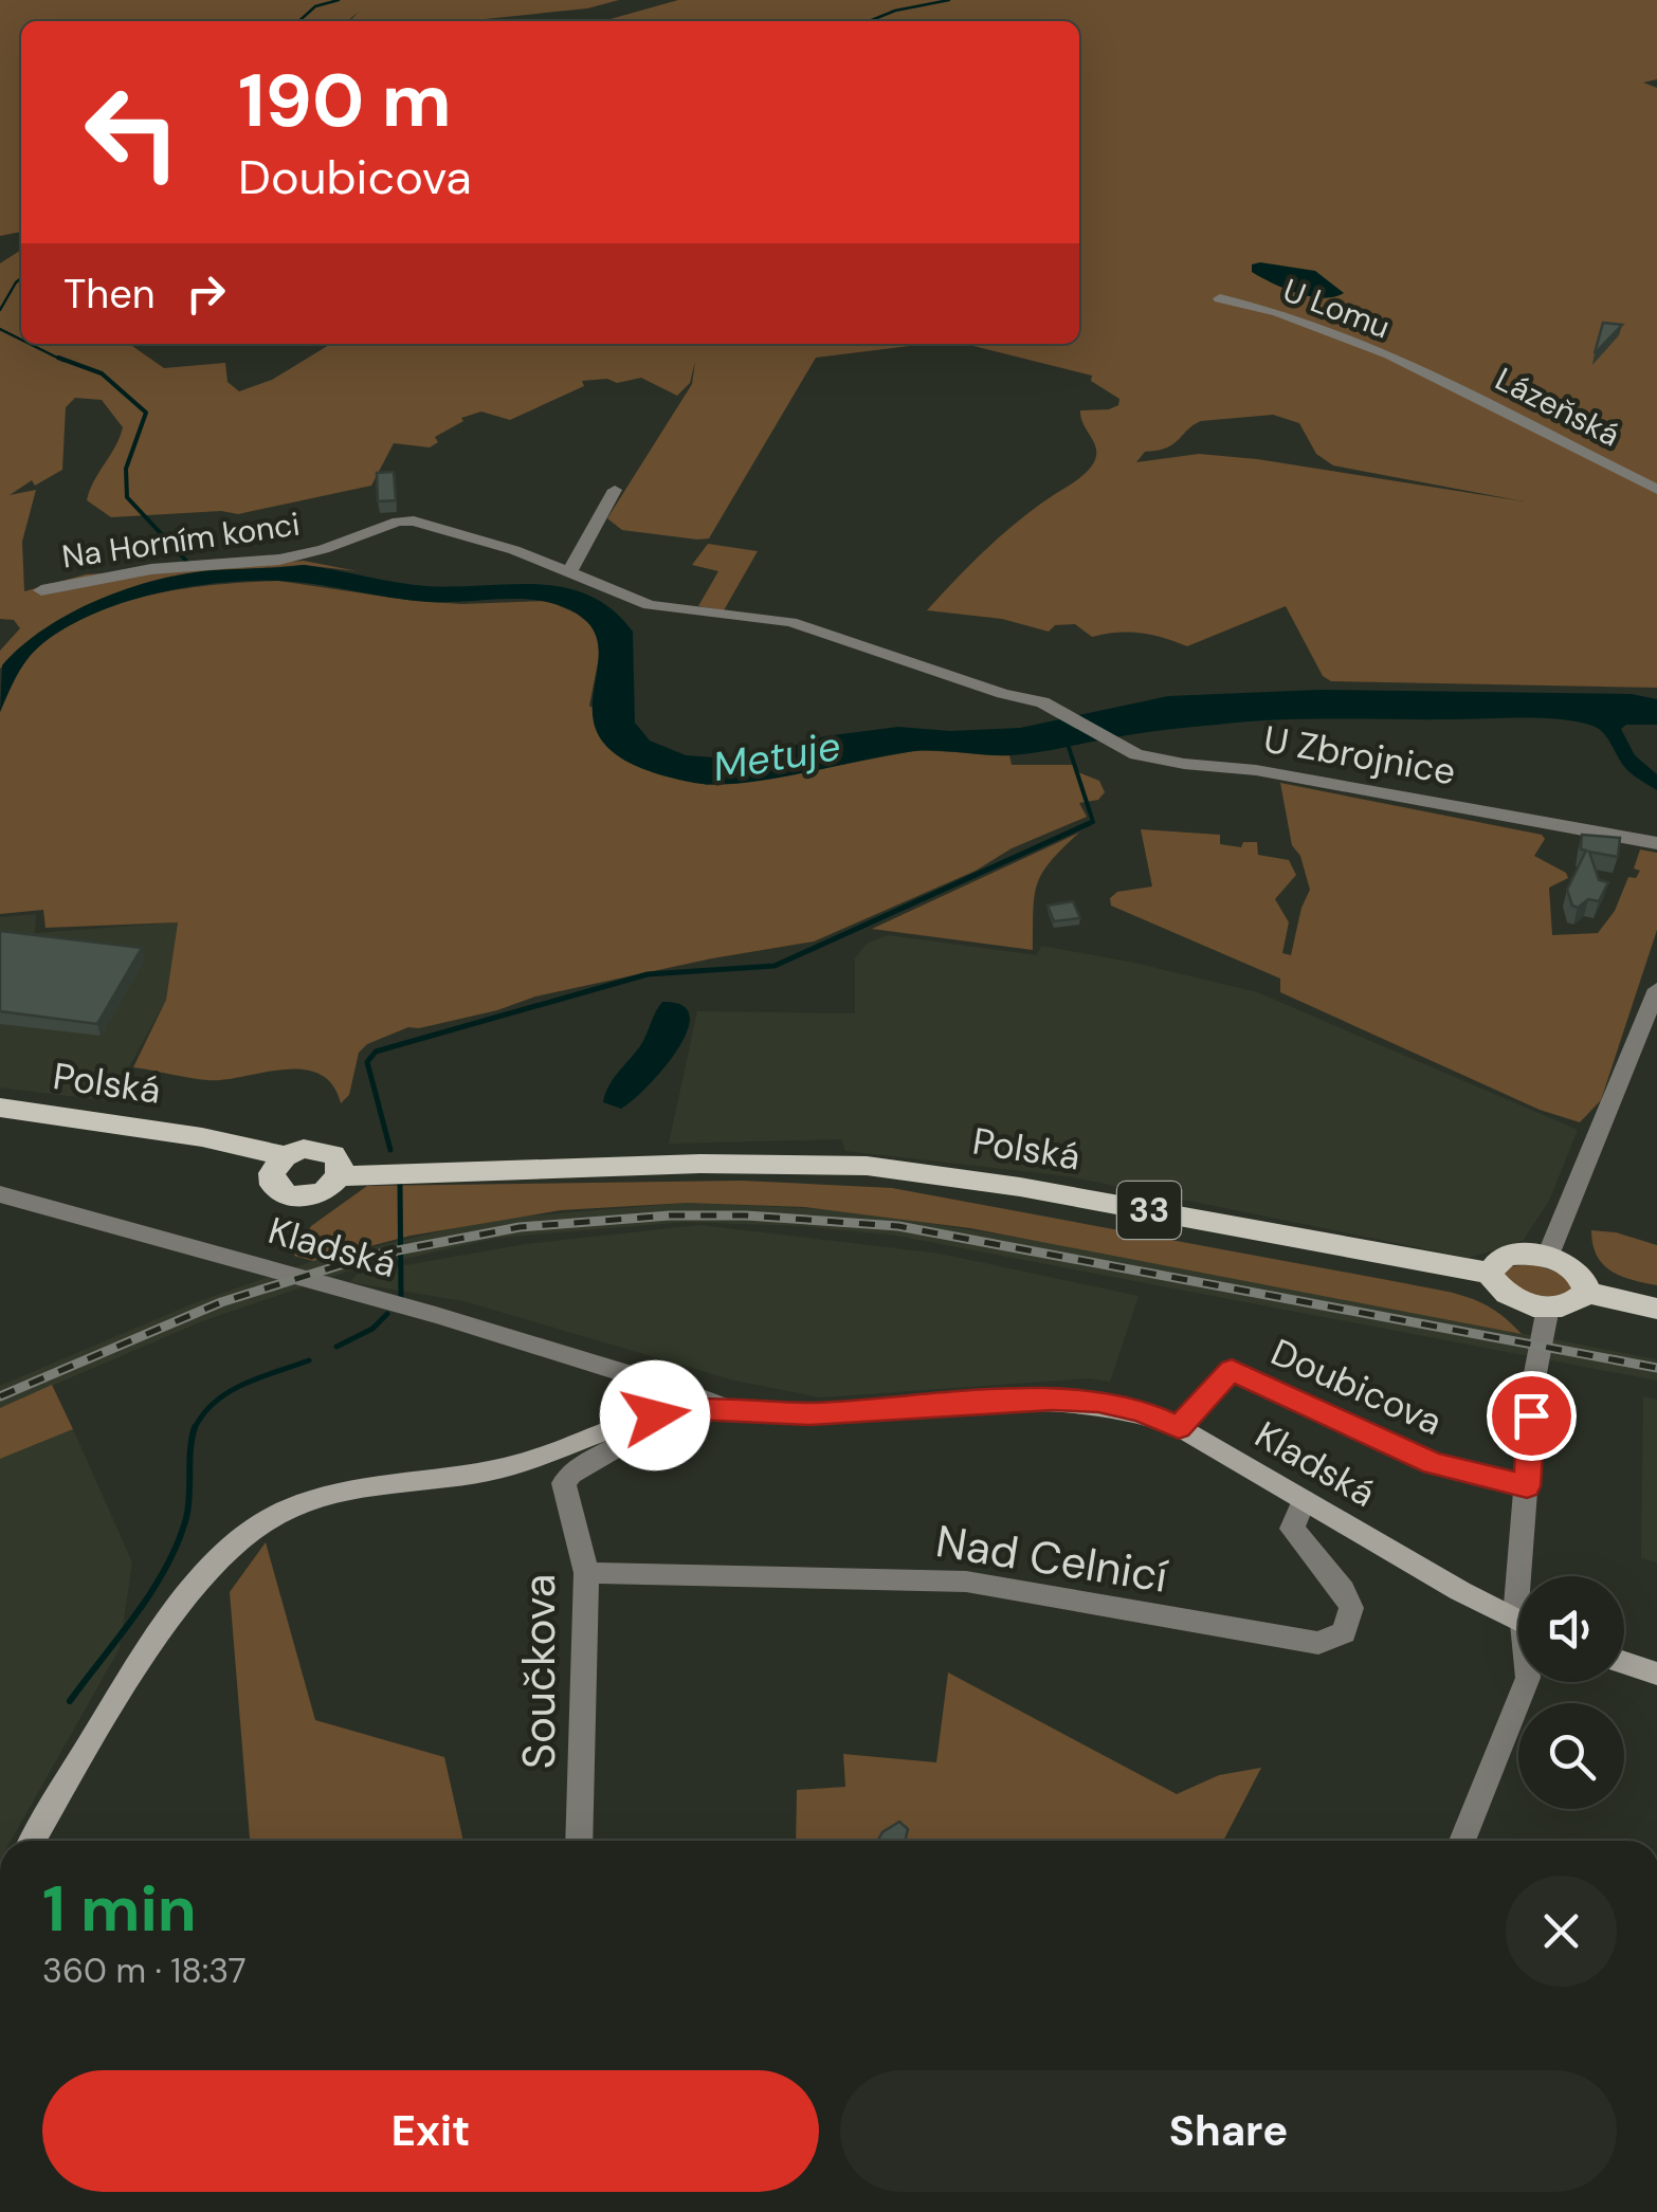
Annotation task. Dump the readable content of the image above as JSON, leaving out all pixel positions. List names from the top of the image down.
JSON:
{
  "streets": {
    "main road": ["Polská", "33", "Kladská"],
    "street": [
      "U Lomu",
      "Lázeňská",
      "Na Horním konci",
      "U Zbrojnice",
      "Doubicova",
      "Nad Celnicí",
      "Součkova"
    ]
  },
  "crossings": [
    ["U Lomu", "Lázeňská"],
    ["Na Horním konci", "U Zbrojnice"],
    ["Kladská", "Doubicova"],
    ["Kladská", "Nad Celnicí"],
    ["Kladská", "Součkova"],
    ["Nad Celnicí", "Součkova"]
  ],
  "water": ["Metuje"],
  "page": {
    "turn": ["190 m", "Doubicova"],
    "then": "Then",
    "heading": ["1 min", "360 m · 18:37"],
    "buttons": ["Exit", "Share"]
  }
}
